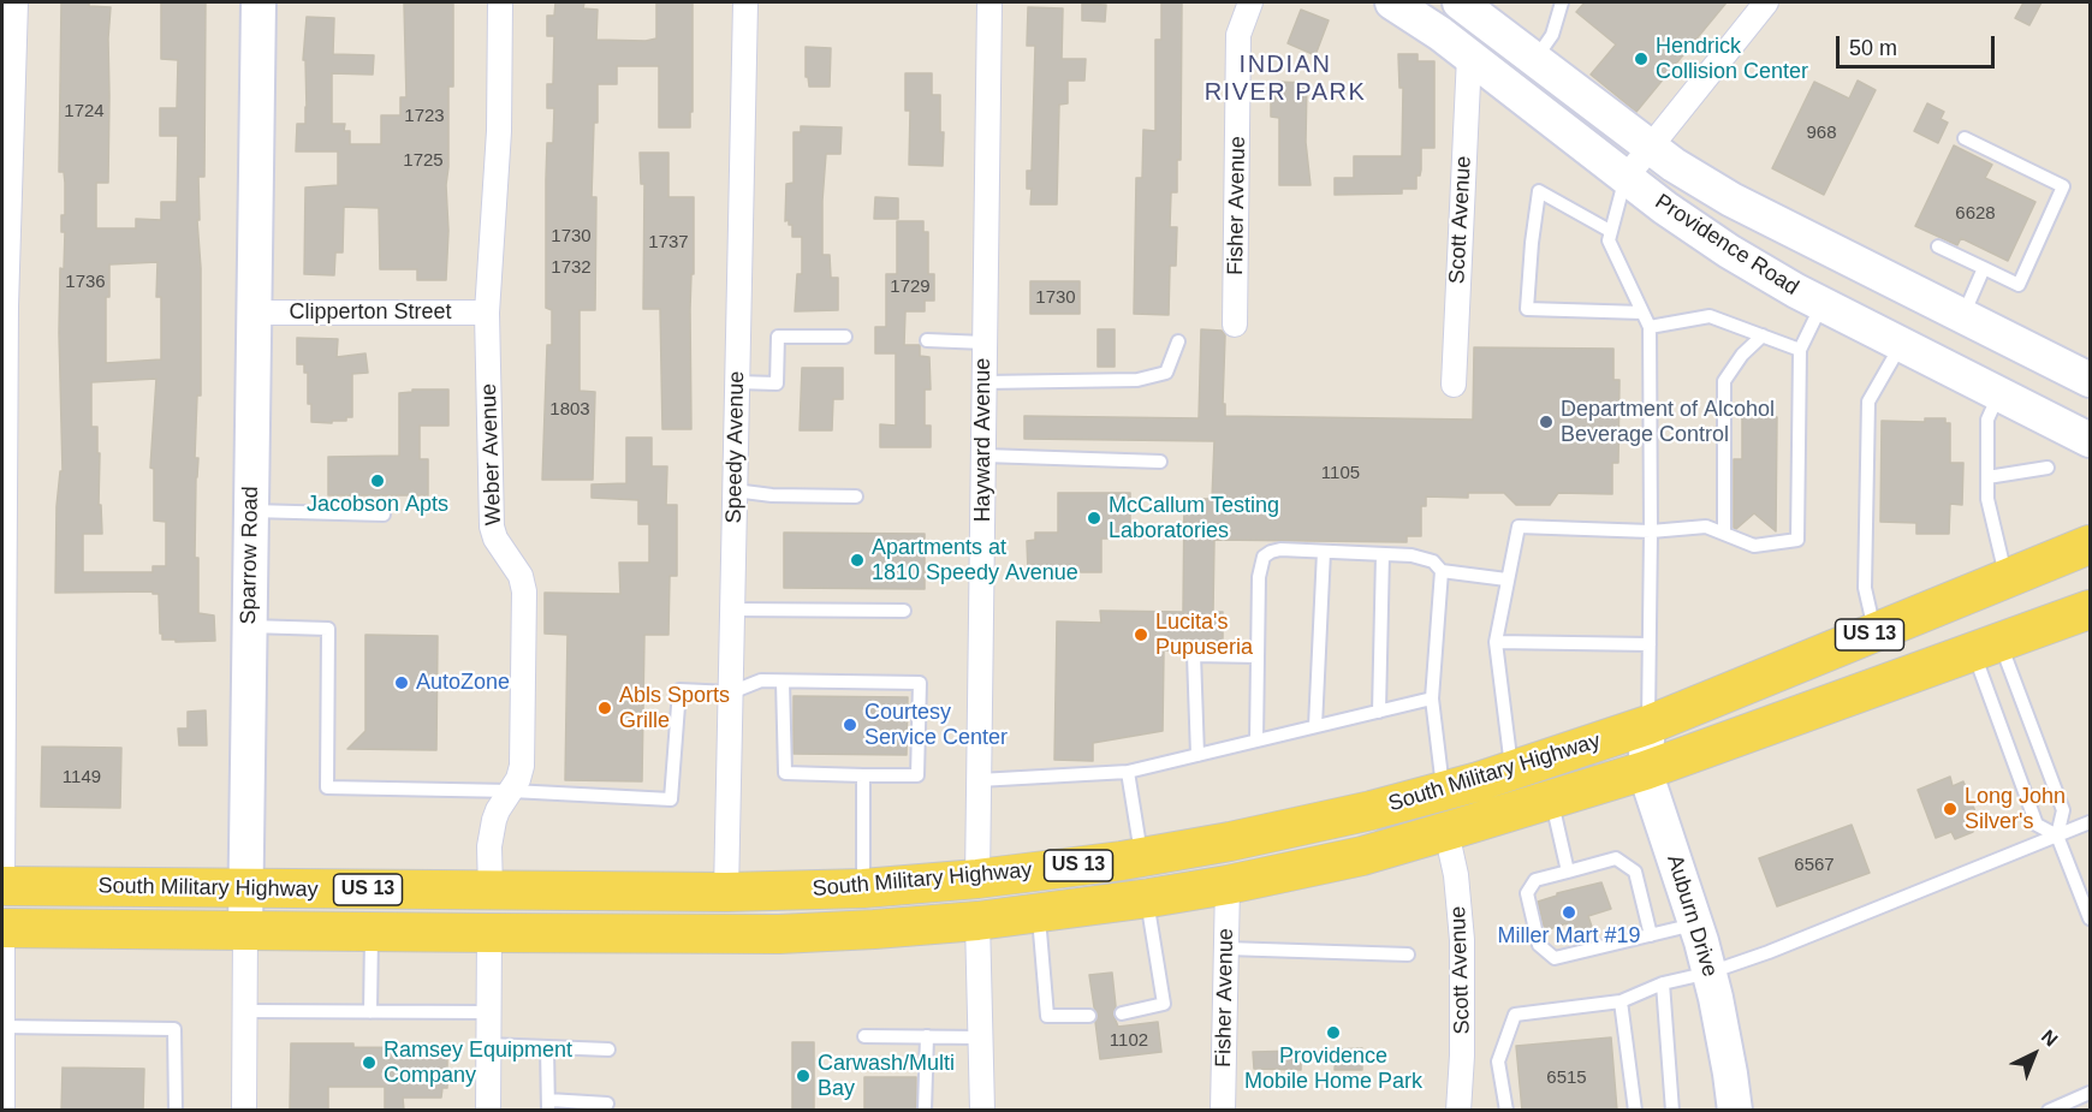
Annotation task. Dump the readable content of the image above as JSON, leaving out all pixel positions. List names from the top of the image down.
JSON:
{
  "streets": {
    "main road": [
      "Providence Road",
      "Sparrow Road",
      "US 13",
      "South Military Highway",
      "Auburn Drive"
    ],
    "street": [
      "Fisher Avenue",
      "Scott Avenue",
      "Clipperton Street",
      "Hayward Avenue",
      "Speedy Avenue",
      "Weber Avenue"
    ]
  },
  "crossings": [
    ["Fisher Avenue", "South Military Highway"],
    ["Scott Avenue", "Providence Road"],
    ["Scott Avenue", "South Military Highway"],
    ["Clipperton Street", "Weber Avenue"],
    ["Clipperton Street", "Sparrow Road"],
    ["Hayward Avenue", "South Military Highway"],
    ["Speedy Avenue", "South Military Highway"],
    ["Weber Avenue", "South Military Highway"],
    ["Sparrow Road", "South Military Highway"],
    ["South Military Highway", "Auburn Drive"]
  ],
  "districts": ["INDIAN RIVER PARK"],
  "places": [
    "Hendrick Collision Center",
    "Department of Alcohol Beverage Control",
    "Jacobson Apts",
    "McCallum Testing Laboratories",
    "Apartments at 1810 Speedy Avenue",
    "Lucita's Pupuseria",
    "AutoZone",
    "Abls Sports Grille",
    "Courtesy Service Center",
    "Long John Silver's",
    "Miller Mart #19",
    "Providence Mobile Home Park",
    "Ramsey Equipment Company",
    "Carwash/Multi Bay"
  ],
  "house_numbers": [
    "1724",
    "1723",
    "968",
    "1725",
    "6628",
    "1730",
    "1737",
    "1732",
    "1736",
    "1729",
    "1730",
    "1803",
    "1105",
    "1149",
    "6567",
    "1102",
    "6515"
  ],
  "scale_bar": "50 m",
  "north": "top right"
}
